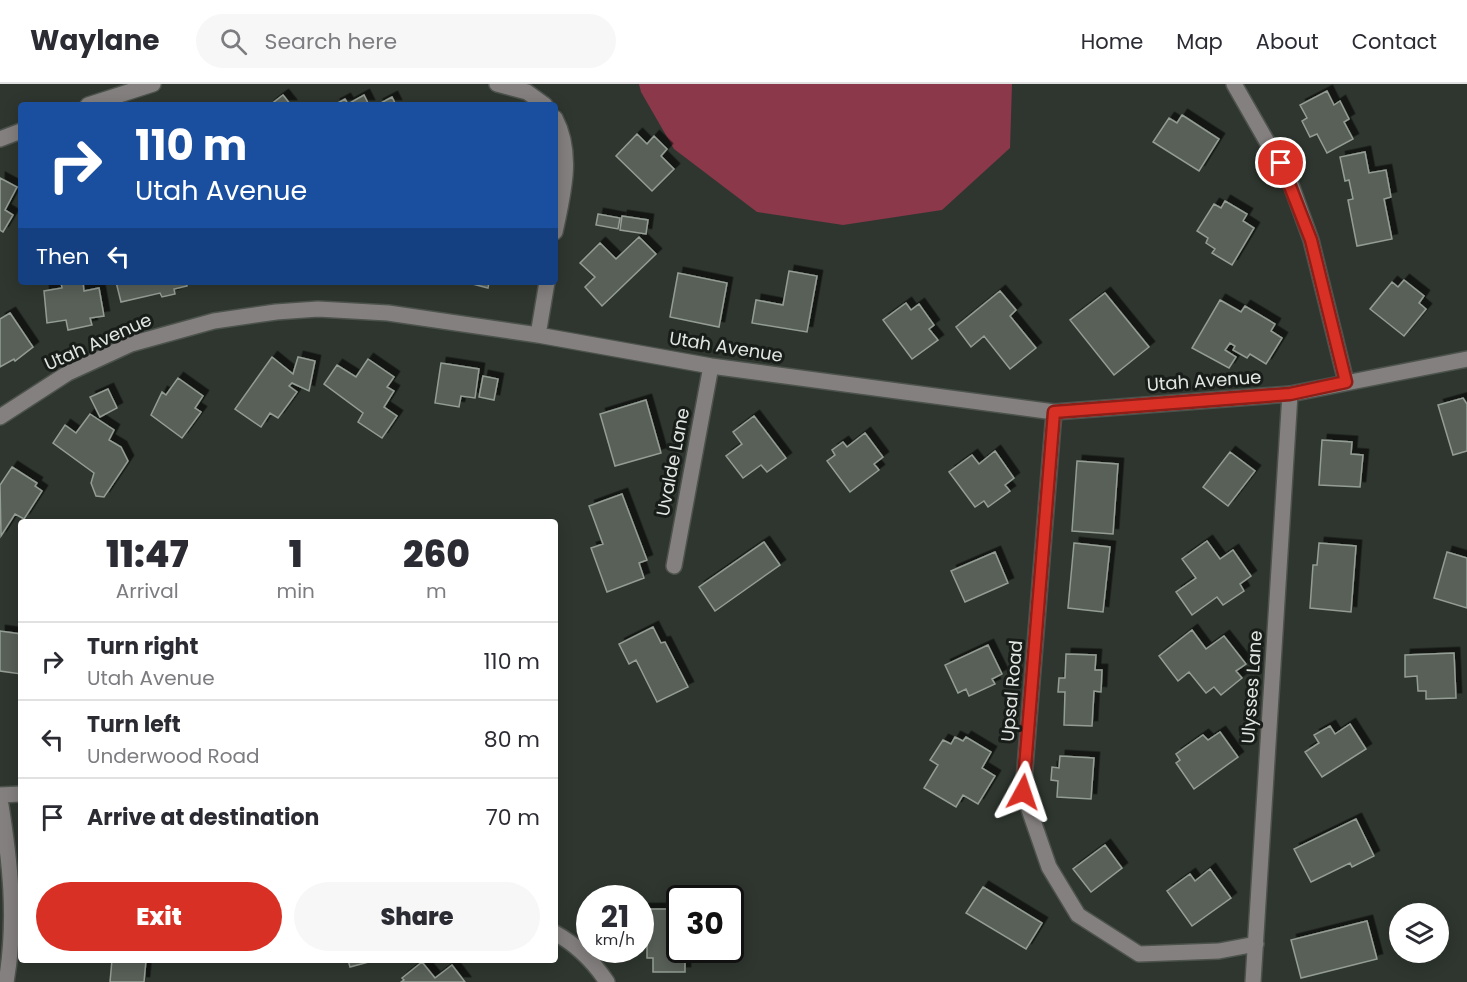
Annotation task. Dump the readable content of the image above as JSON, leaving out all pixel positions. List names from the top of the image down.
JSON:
{
  "streets": {
    "street": [
      "Utah Avenue",
      "Uvalde Lane",
      "Ulysses Lane",
      "Upsal Road"
    ]
  },
  "crossings": [
    ["Utah Avenue", "Uvalde Lane"],
    ["Utah Avenue", "Ulysses Lane"],
    ["Utah Avenue", "Upsal Road"],
    ["Ulysses Lane", "Upsal Road"]
  ],
  "page": {
    "header": "Waylane",
    "search": "Search here",
    "nav": [
      "Home",
      "Map",
      "About",
      "Contact"
    ],
    "turn": ["110 m", "Utah Avenue"],
    "then": "Then",
    "eta": [
      "11:47",
      "Arrival",
      "1",
      "min",
      "260",
      "m"
    ],
    "list": [
      {
        "name": "Turn right",
        "note": "Utah Avenue",
        "value": "110 m"
      },
      {
        "name": "Turn left",
        "note": "Underwood Road",
        "value": "80 m"
      },
      {
        "name": "Arrive at destination",
        "value": "70 m"
      }
    ],
    "buttons": ["Exit", "Share"],
    "speed": "21 km/h",
    "limit": "30"
  }
}
